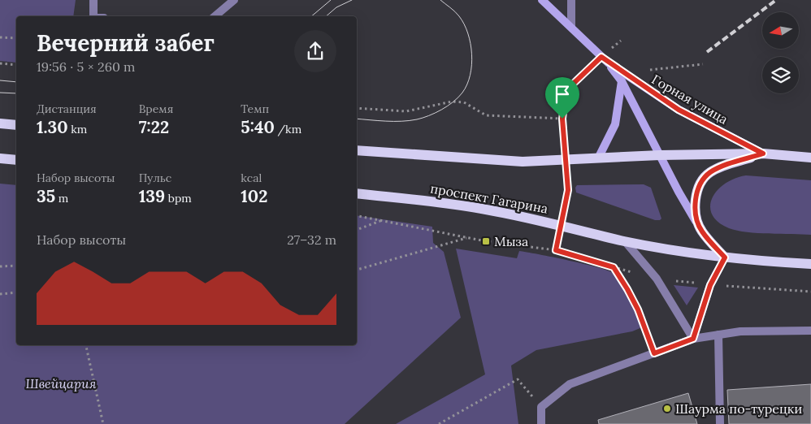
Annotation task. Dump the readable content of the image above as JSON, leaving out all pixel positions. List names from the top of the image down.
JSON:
{
  "streets": {
    "main road": ["Горная улица", "проспект Гагарина"]
  },
  "parks": ["Швейцария"],
  "places": {
    "transit": ["Мыза"],
    "other": ["Шаурма по-турецки"]
  },
  "north": "left",
  "page": {
    "heading": ["Вечерний забег", "19:56 · 5 × 260 m"],
    "stats": [
      ["Дистанция", "1.30 km"],
      ["Время", "7:22"],
      ["Темп", "5:40 /km"],
      ["Набор высоты", "35 m"],
      ["Пульс", "139 bpm"],
      ["kcal", "102"]
    ],
    "chart": ["Набор высоты", "27–32 m"]
  }
}
